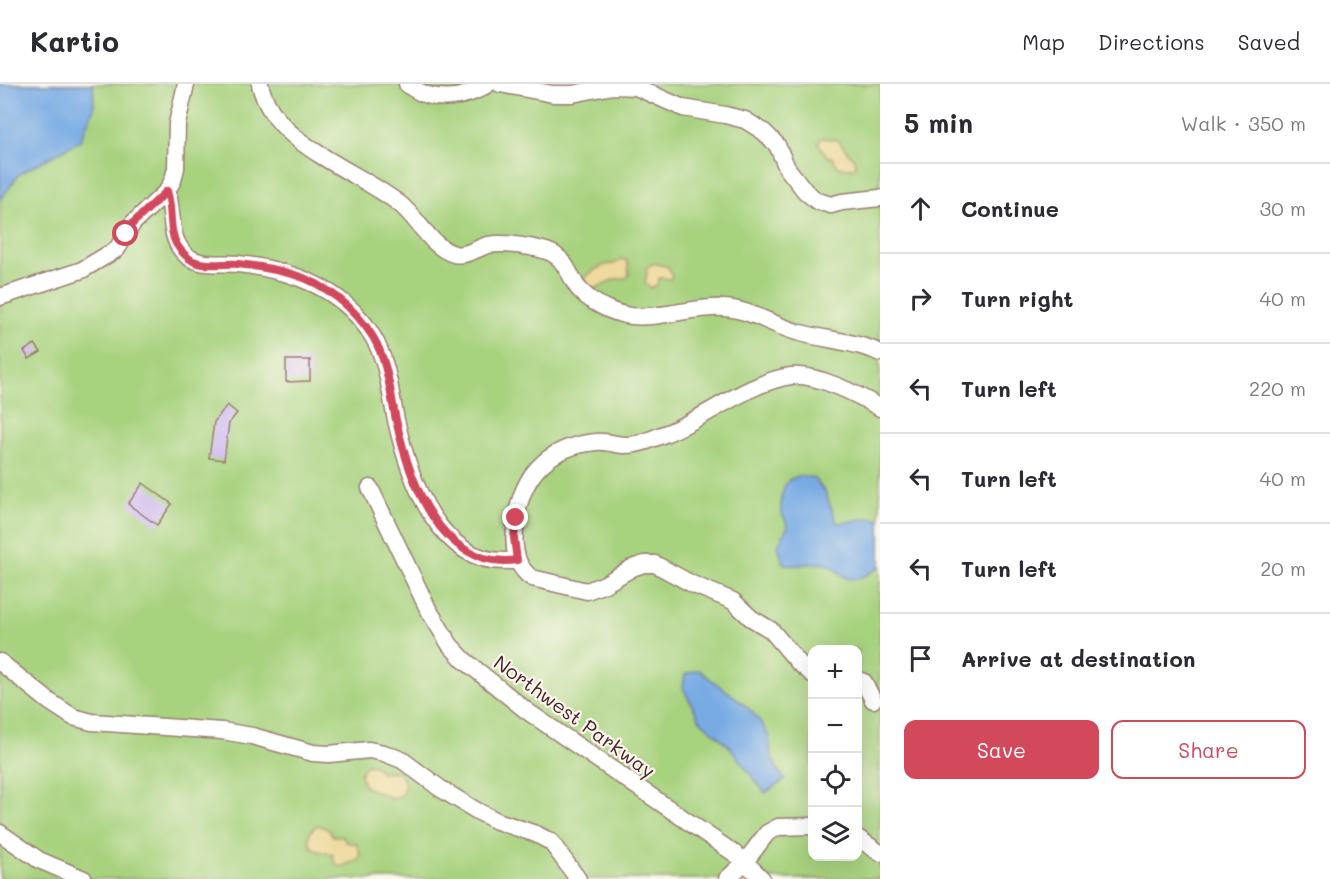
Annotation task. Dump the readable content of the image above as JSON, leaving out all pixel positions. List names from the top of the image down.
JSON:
{
  "streets": {
    "lane": ["Northwest Parkway"]
  },
  "page": {
    "header": "Kartio",
    "nav": ["Map", "Directions", "Saved"],
    "heading": ["5 min", "Walk · 350 m"],
    "list": [
      ["Continue", "30 m"],
      ["Turn right", "40 m"],
      ["Turn left", "220 m"],
      ["Turn left", "40 m"],
      ["Turn left", "20 m"],
      "Arrive at destination"
    ],
    "map_buttons": ["+", "−"],
    "buttons": ["Save", "Share"]
  }
}
